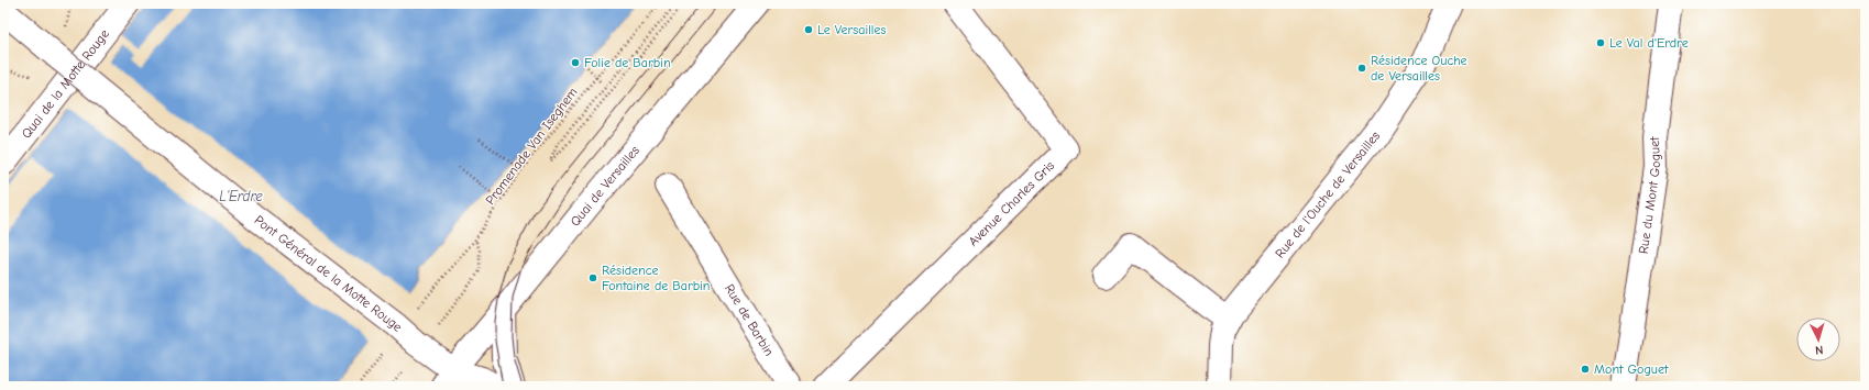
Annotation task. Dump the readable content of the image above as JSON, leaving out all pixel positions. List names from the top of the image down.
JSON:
{
  "streets": {
    "street": [
      "Quai de la Motte Rouge",
      "Quai de Versailles",
      "Rue de l'Ouche de Versailles",
      "Rue du Mont Goguet",
      "Avenue Charles Gris",
      "Pont Général de la Motte Rouge",
      "Rue de Barbin"
    ],
    "path": ["Promenade Van Iseghem"]
  },
  "crossings": [
    ["Quai de Versailles", "Pont Général de la Motte Rouge"]
  ],
  "water": ["L'Erdre"],
  "places": [
    "Le Versailles",
    "Le Val d'Erdre",
    "Folie de Barbin",
    "Résidence Ouche de Versailles",
    "Résidence Fontaine de Barbin",
    "Mont Goguet"
  ],
  "north": "bottom"
}
